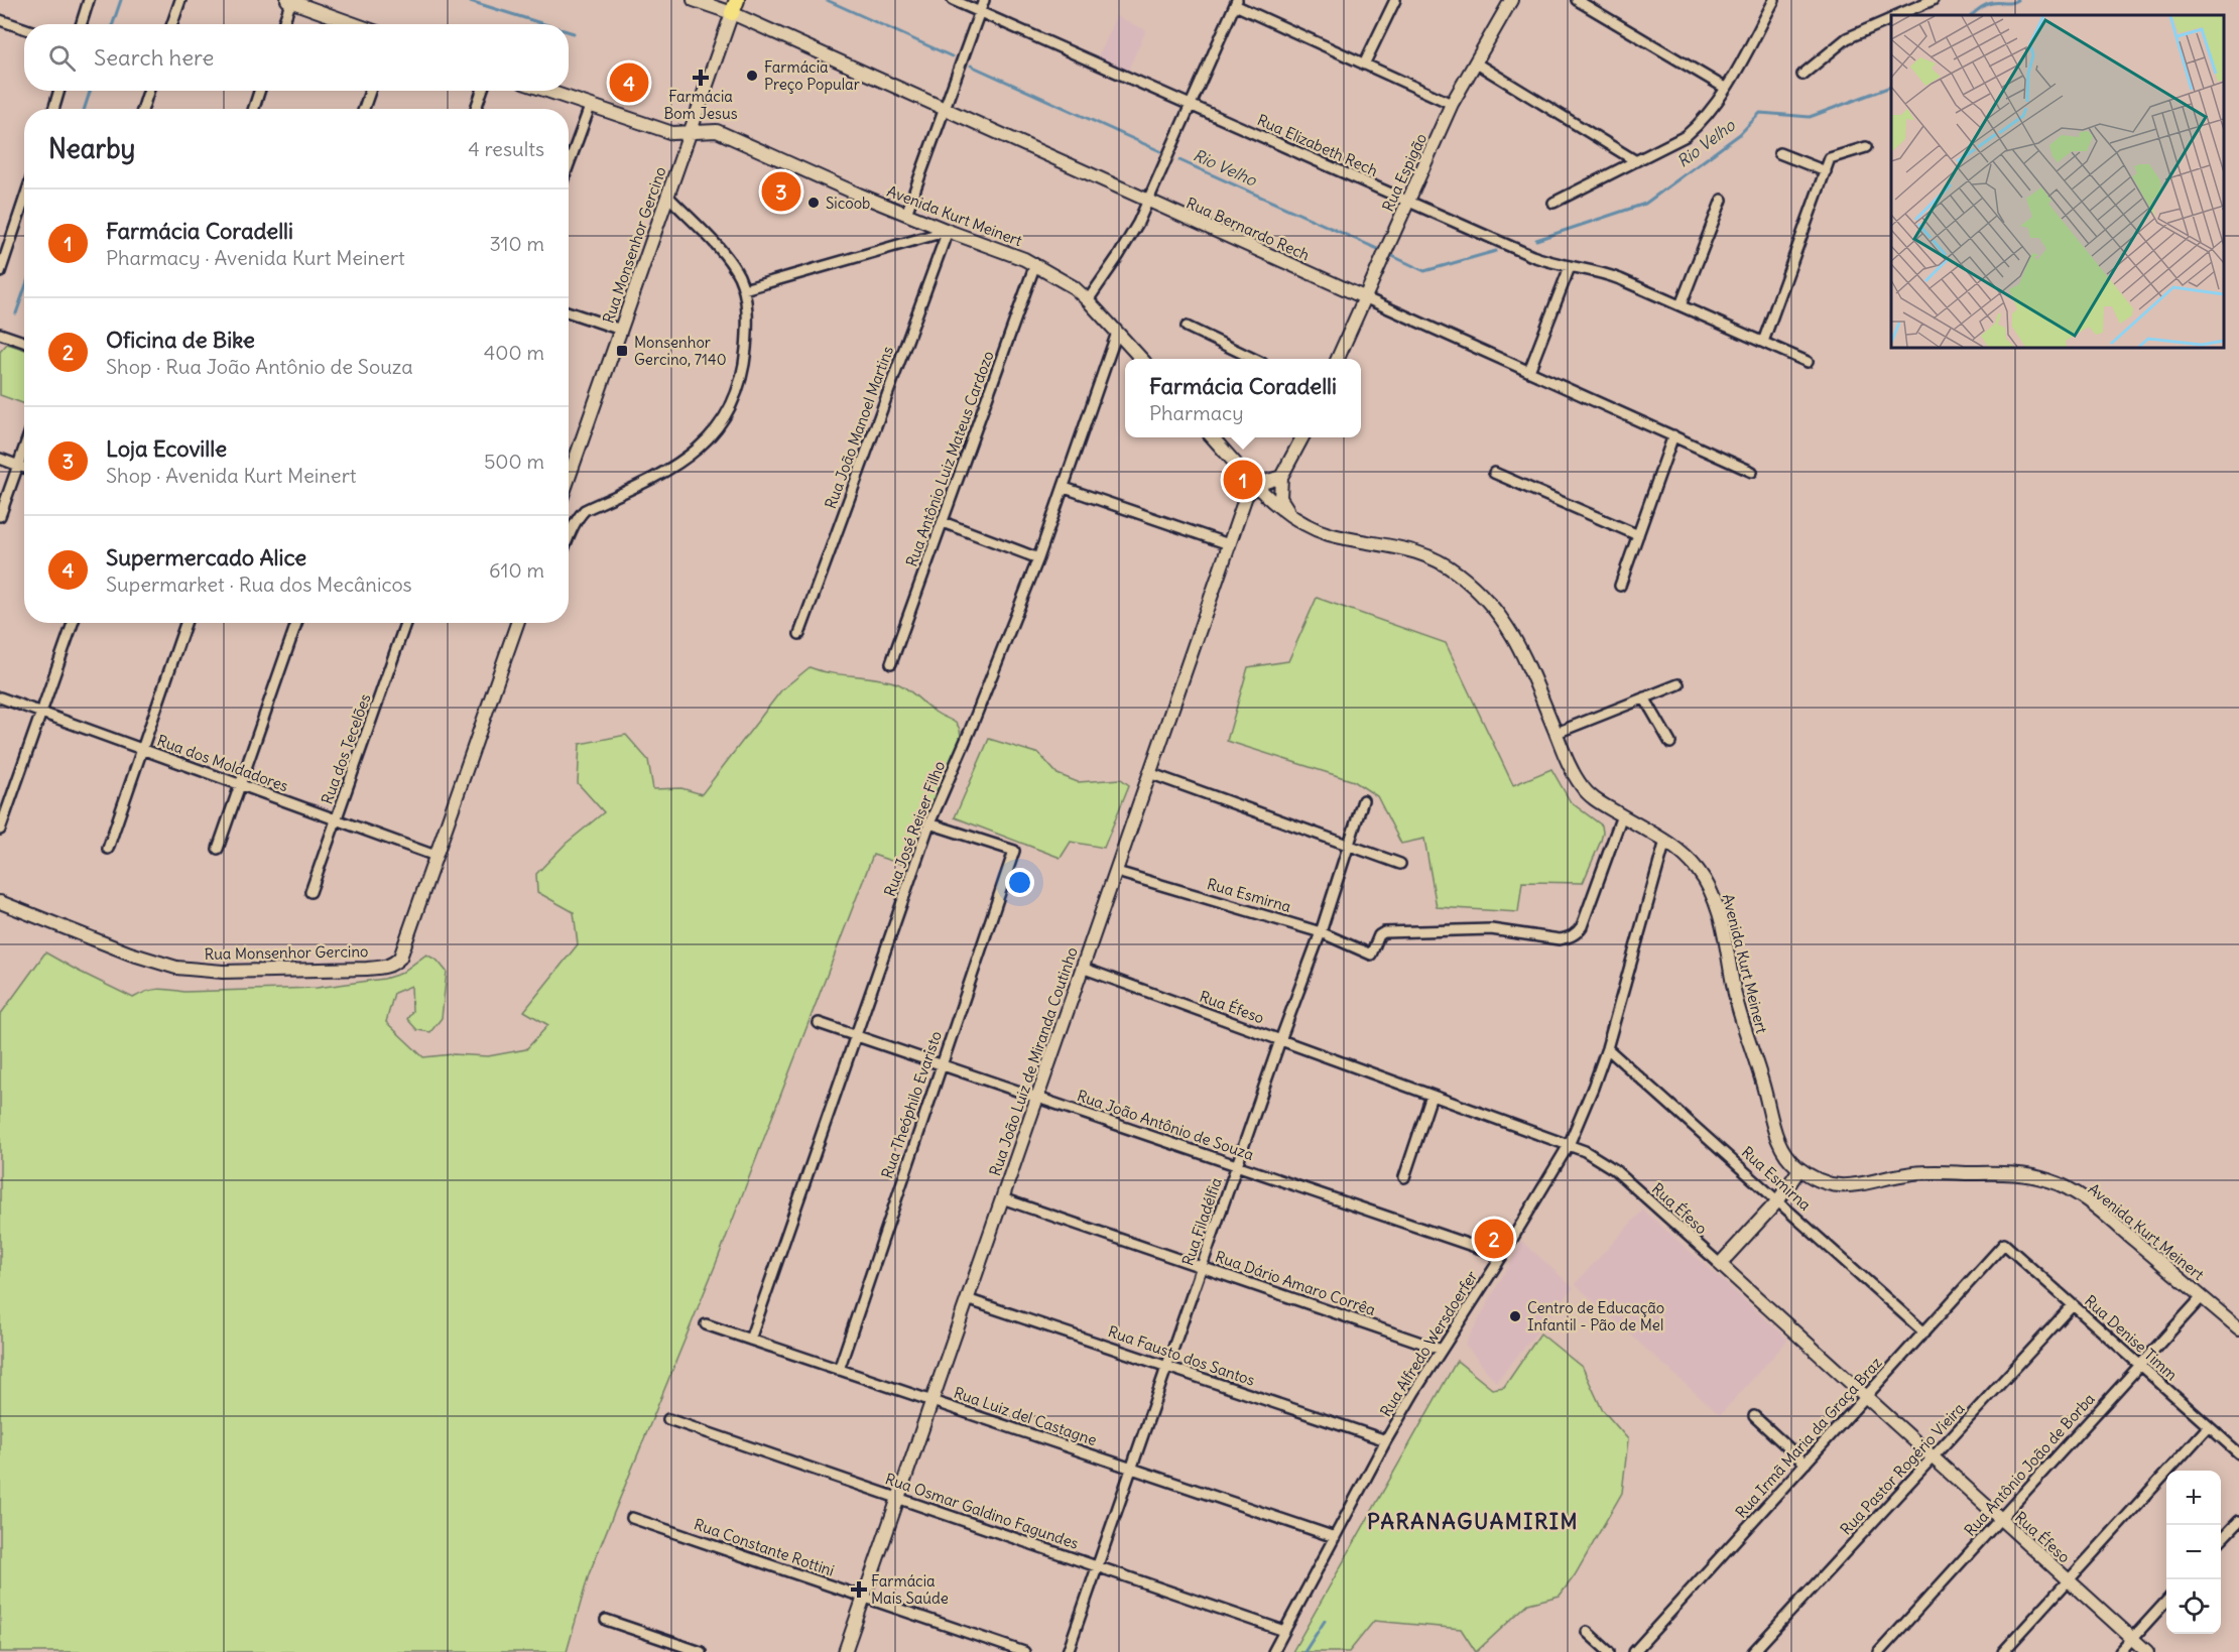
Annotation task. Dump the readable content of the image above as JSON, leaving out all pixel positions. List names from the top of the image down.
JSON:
{
  "streets": {
    "main road": [
      "Rua Espigão",
      "Avenida Kurt Meinert",
      "Rua Bernardo Rech",
      "Rua Monsenhor Gercino",
      "Rua Éfeso",
      "Rua João Luiz de Miranda Coutinho"
    ],
    "street": [
      "Rua Elizabeth Rech",
      "Rua João Manoel Martins",
      "Rua Antônio Luiz Mateus Cardozo",
      "Rua dos Tecelões",
      "Rua dos Moldadores",
      "Rua José Reiser Filho",
      "Rua Esmirna",
      "Rua Theóphilo Evaristo",
      "Rua João Antônio de Souza",
      "Rua Filadélfia",
      "Rua Dário Amaro Corrêa",
      "Rua Denise Timm",
      "Rua Alfredo Wersdoerfer",
      "Rua Fausto dos Santos",
      "Rua Luiz del Castagne",
      "Rua Irmã Maria da Graça Braz",
      "Rua Antônio João de Borba",
      "Rua Pastor Rogério Vieira",
      "Rua Osmar Galdino Fagundes",
      "Rua Constante Rottini"
    ]
  },
  "crossings": [
    ["Rua Elizabeth Rech", "Rua Espigão"],
    ["Rua Espigão", "Rua Bernardo Rech"],
    ["Avenida Kurt Meinert", "Rua Monsenhor Gercino"],
    ["Avenida Kurt Meinert", "Rua João Manoel Martins"],
    ["Avenida Kurt Meinert", "Rua Antônio Luiz Mateus Cardozo"],
    ["Avenida Kurt Meinert", "Rua José Reiser Filho"],
    ["Avenida Kurt Meinert", "Rua Esmirna"],
    ["Avenida Kurt Meinert", "Rua João Luiz de Miranda Coutinho"],
    ["Avenida Kurt Meinert", "Rua Alfredo Wersdoerfer"],
    ["Avenida Kurt Meinert", "Rua Antônio João de Borba"],
    ["Rua Bernardo Rech", "Rua Monsenhor Gercino"],
    ["Rua Monsenhor Gercino", "Rua dos Moldadores"],
    ["Rua dos Tecelões", "Rua dos Moldadores"],
    ["Rua José Reiser Filho", "Rua Theóphilo Evaristo"],
    ["Rua José Reiser Filho", "Rua João Antônio de Souza"],
    ["Rua José Reiser Filho", "Rua Luiz del Castagne"],
    ["Rua Esmirna", "Rua João Luiz de Miranda Coutinho"],
    ["Rua Esmirna", "Rua Filadélfia"],
    ["Rua Esmirna", "Rua Alfredo Wersdoerfer"],
    ["Rua Esmirna", "Rua Irmã Maria da Graça Braz"],
    ["Rua Éfeso", "Rua João Luiz de Miranda Coutinho"],
    ["Rua Éfeso", "Rua Filadélfia"],
    ["Rua Éfeso", "Rua Alfredo Wersdoerfer"],
    ["Rua Éfeso", "Rua Irmã Maria da Graça Braz"],
    ["Rua Éfeso", "Rua Antônio João de Borba"],
    ["Rua Éfeso", "Rua Pastor Rogério Vieira"],
    ["Rua João Luiz de Miranda Coutinho", "Rua João Antônio de Souza"],
    ["Rua João Luiz de Miranda Coutinho", "Rua Dário Amaro Corrêa"],
    ["Rua João Luiz de Miranda Coutinho", "Rua Fausto dos Santos"],
    ["Rua João Luiz de Miranda Coutinho", "Rua Luiz del Castagne"],
    ["Rua João Luiz de Miranda Coutinho", "Rua Osmar Galdino Fagundes"],
    ["Rua João Luiz de Miranda Coutinho", "Rua Constante Rottini"],
    ["Rua Theóphilo Evaristo", "Rua João Antônio de Souza"],
    ["Rua Theóphilo Evaristo", "Rua Luiz del Castagne"],
    ["Rua João Antônio de Souza", "Rua Filadélfia"],
    ["Rua João Antônio de Souza", "Rua Alfredo Wersdoerfer"],
    ["Rua Filadélfia", "Rua Dário Amaro Corrêa"],
    ["Rua Filadélfia", "Rua Fausto dos Santos"],
    ["Rua Filadélfia", "Rua Luiz del Castagne"],
    ["Rua Filadélfia", "Rua Osmar Galdino Fagundes"],
    ["Rua Dário Amaro Corrêa", "Rua Alfredo Wersdoerfer"],
    ["Rua Denise Timm", "Rua Irmã Maria da Graça Braz"],
    ["Rua Denise Timm", "Rua Antônio João de Borba"],
    ["Rua Denise Timm", "Rua Pastor Rogério Vieira"],
    ["Rua Alfredo Wersdoerfer", "Rua Fausto dos Santos"],
    ["Rua Alfredo Wersdoerfer", "Rua Luiz del Castagne"],
    ["Rua Alfredo Wersdoerfer", "Rua Osmar Galdino Fagundes"]
  ],
  "districts": ["PARANAGUAMIRIM"],
  "water": ["Rio Velho"],
  "places": {
    "other": ["Farmácia Preço Popular", "Sicoob", "Centro de Educação Infantil - Pão de Mel"],
    "health": ["Farmácia Bom Jesus", "Farmácia Mais Saúde"],
    "transit": ["Monsenhor Gercino, 7140"]
  },
  "page": {
    "search": "Search here",
    "pins": [
      "4",
      "3",
      "1",
      "2"
    ],
    "heading": ["Nearby", "4 results"],
    "list": [
      {
        "mark": "1",
        "name": "Farmácia Coradelli",
        "note": "Pharmacy · Avenida Kurt Meinert",
        "value": "310 m"
      },
      {
        "mark": "2",
        "name": "Oficina de Bike",
        "note": "Shop · Rua João Antônio de Souza",
        "value": "400 m"
      },
      {
        "mark": "3",
        "name": "Loja Ecoville",
        "note": "Shop · Avenida Kurt Meinert",
        "value": "500 m"
      },
      {
        "mark": "4",
        "name": "Supermercado Alice",
        "note": "Supermarket · Rua dos Mecânicos",
        "value": "610 m"
      }
    ],
    "popup": ["Farmácia Coradelli", "Pharmacy"],
    "map_buttons": ["+", "−"]
  }
}
